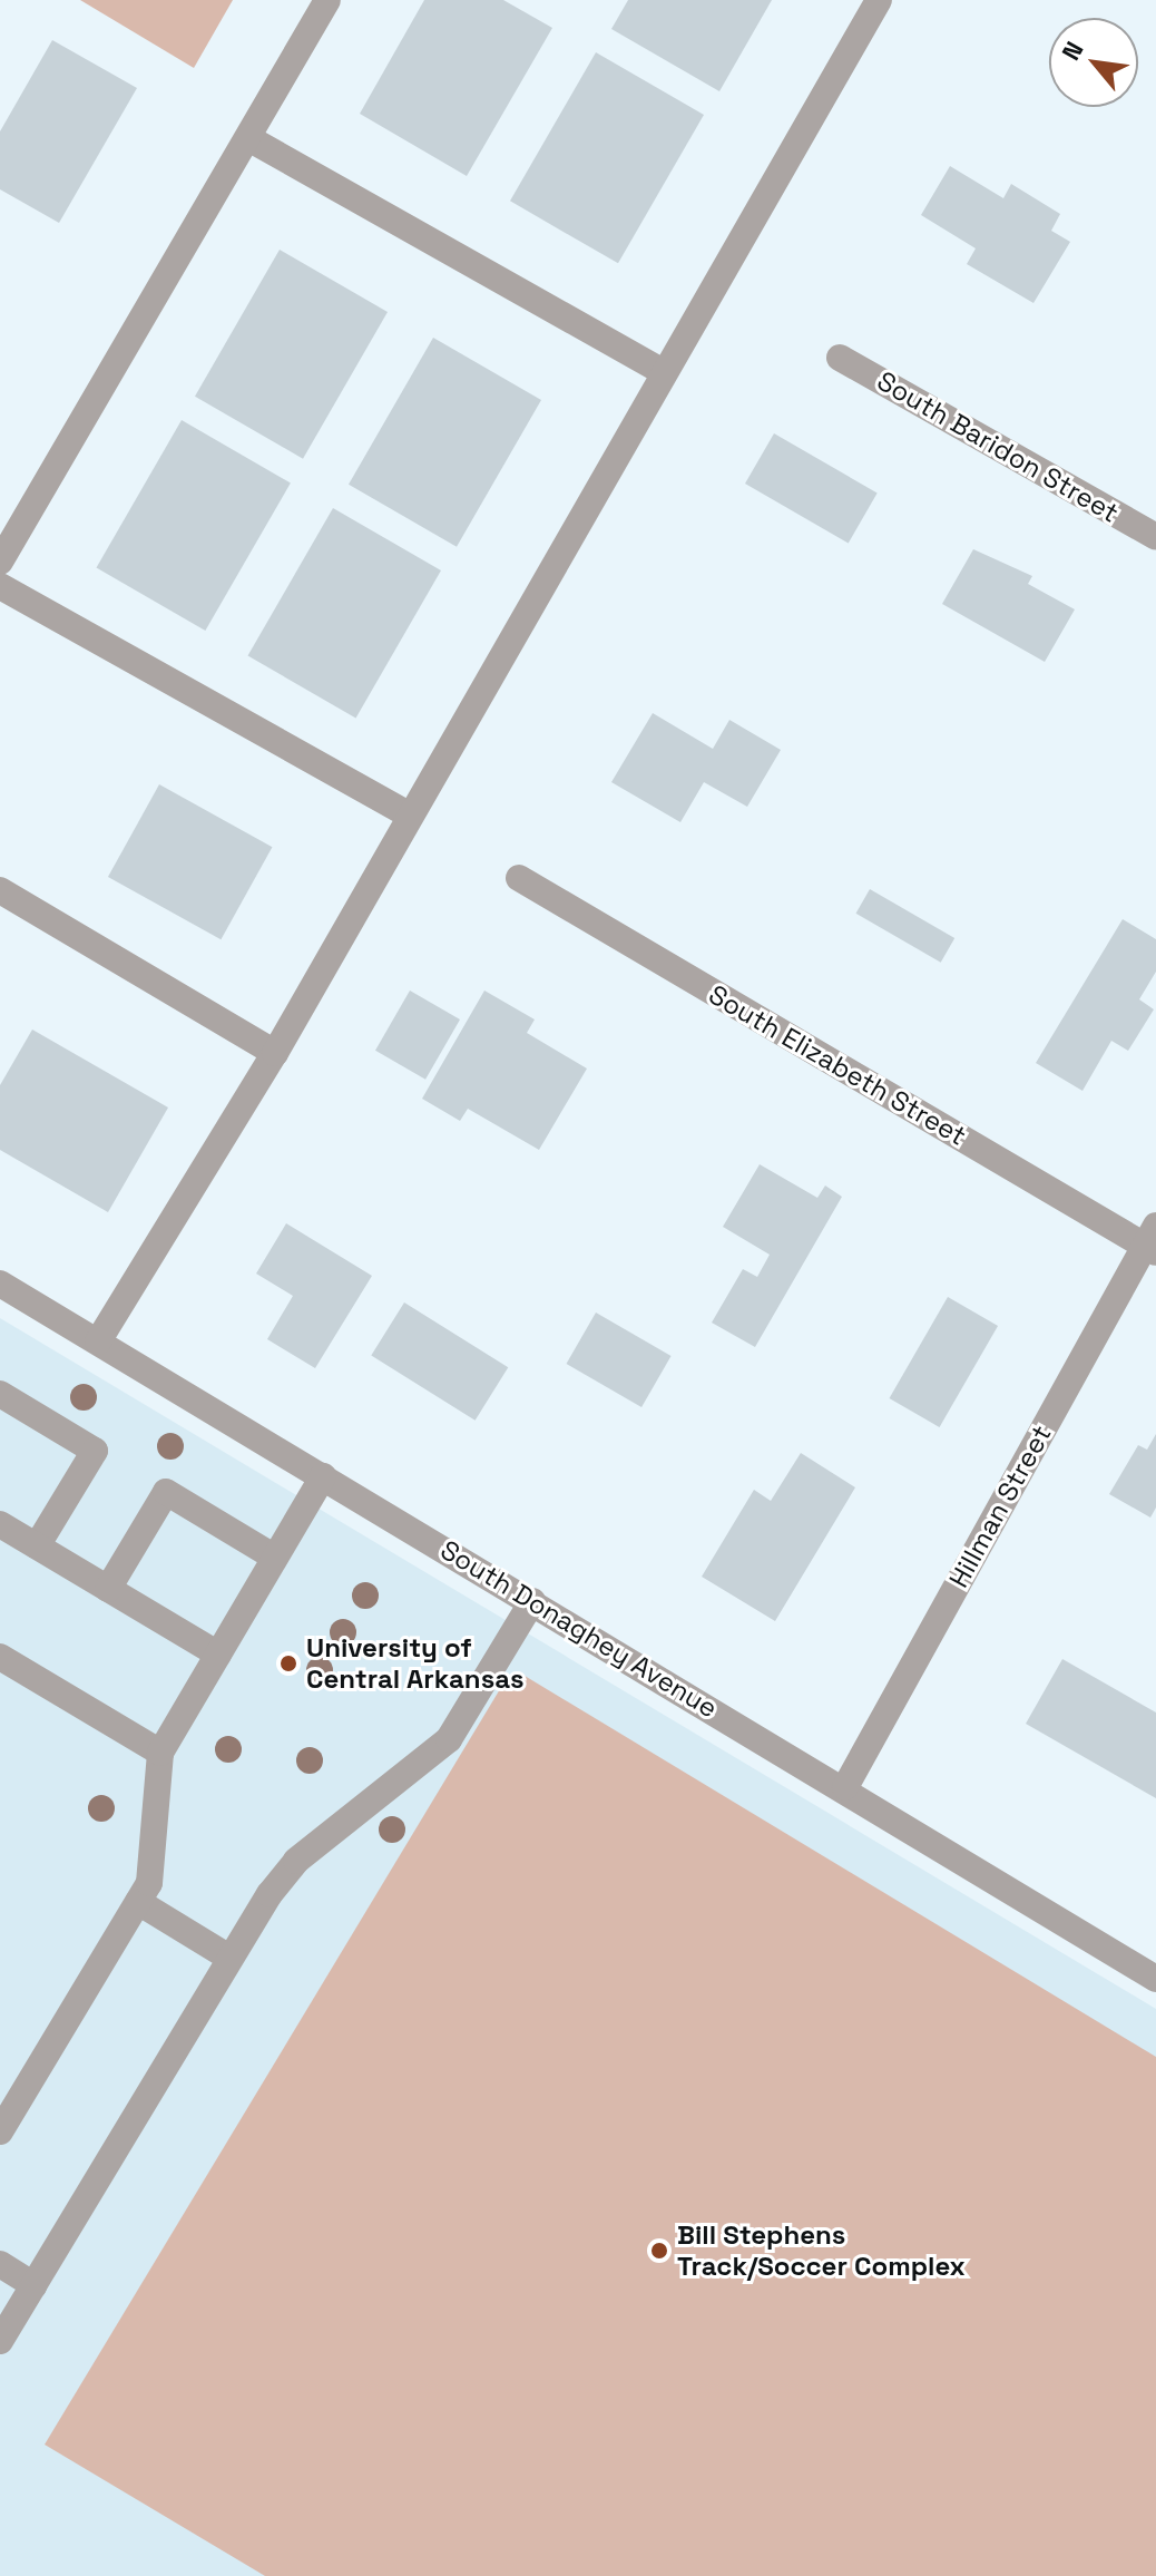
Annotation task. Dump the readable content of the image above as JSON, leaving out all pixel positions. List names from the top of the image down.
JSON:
{
  "streets": {
    "street": [
      "South Baridon Street",
      "South Elizabeth Street",
      "Hillman Street",
      "South Donaghey Avenue"
    ]
  },
  "crossings": [
    ["South Elizabeth Street", "Hillman Street"],
    ["Hillman Street", "South Donaghey Avenue"]
  ],
  "places": ["University of Central Arkansas", "Bill Stephens Track/Soccer Complex"],
  "north": "top left"
}
